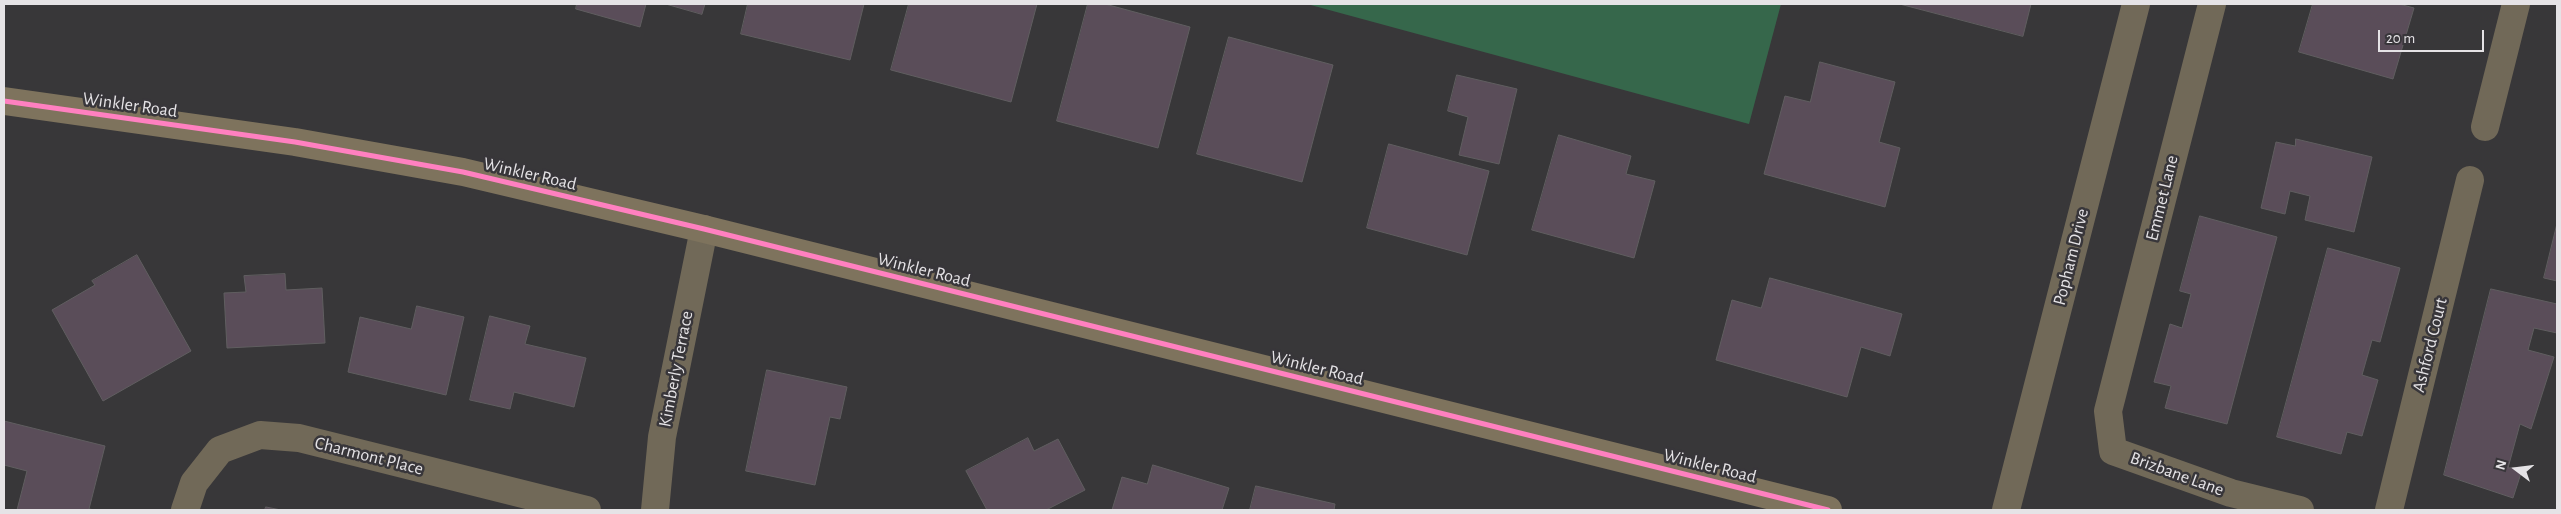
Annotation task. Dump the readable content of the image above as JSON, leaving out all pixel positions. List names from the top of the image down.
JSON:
{
  "streets": {
    "street": [
      "Winkler Road",
      "Emmet Lane",
      "Popham Drive",
      "Ashford Court",
      "Kimberly Terrace",
      "Charmont Place",
      "Brizbane Lane"
    ]
  },
  "crossings": [
    ["Winkler Road", "Kimberly Terrace"],
    ["Emmet Lane", "Brizbane Lane"]
  ],
  "scale_bar": "20 m",
  "north": "left"
}
